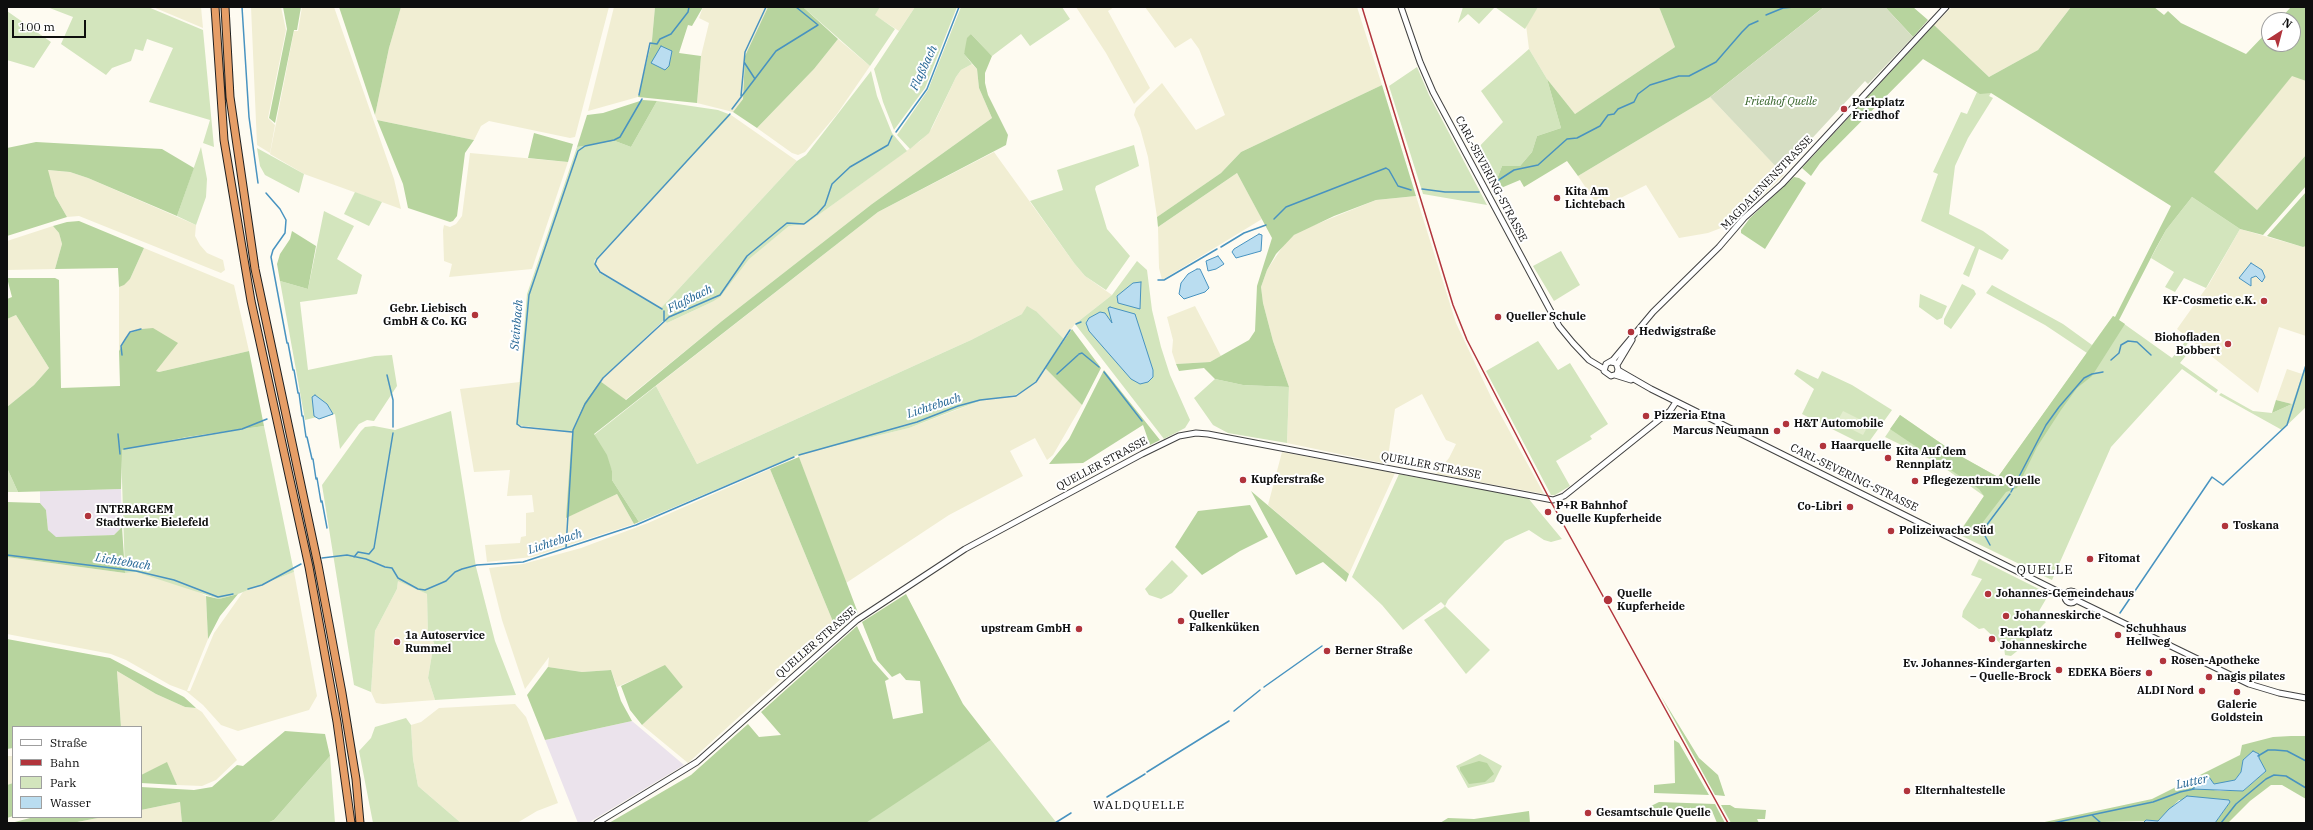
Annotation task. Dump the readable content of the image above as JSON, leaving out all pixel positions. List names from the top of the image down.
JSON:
{
  "streets": {
    "street": ["CARL-SEVERING-STRASSE", "MAGDALENENSTRASSE", "QUELLER STRASSE"]
  },
  "crossings": [
    ["CARL-SEVERING-STRASSE", "MAGDALENENSTRASSE"],
    ["CARL-SEVERING-STRASSE", "QUELLER STRASSE"]
  ],
  "districts": ["QUELLE", "WALDQUELLE"],
  "water": [
    "Flaßbach",
    "Steinbach",
    "Lichtebach",
    "Lutter"
  ],
  "parks": ["Friedhof Quelle"],
  "places": [
    "Parkplatz Friedhof",
    "Kita Am Lichtebach",
    "KF-Cosmetic e.K.",
    "Gebr. Liebisch GmbH & Co. KG",
    "Queller Schule",
    "Hedwigstraße",
    "Biohofladen Bobbert",
    "Pizzeria Etna",
    "H&T Automobile",
    "Marcus Neumann",
    "Haarquelle",
    "Kita Auf dem Rennplatz",
    "Kupferstraße",
    "Pflegezentrum Quelle",
    "Co-Libri",
    "P+R Bahnhof Quelle Kupferheide",
    "INTERARGEM Stadtwerke Bielefeld",
    "Toskana",
    "Polizeiwache Süd",
    "Fitomat",
    "Johannes-Gemeindehaus",
    "Quelle Kupferheide",
    "Johanneskirche",
    "Queller Falkenküken",
    "upstream GmbH",
    "Schuhhaus Hellweg",
    "Parkplatz Johanneskirche",
    "1a Autoservice Rummel",
    "Berner Straße",
    "Rosen-Apotheke",
    "Ev. Johannes-Kindergarten – Quelle-Brock",
    "EDEKA Böers",
    "nagis pilates",
    "ALDI Nord",
    "Galerie Goldstein",
    "Elternhaltestelle",
    "Gesamtschule Quelle"
  ],
  "legend": [
    "Straße",
    "Bahn",
    "Park",
    "Wasser"
  ],
  "scale_bar": "100 m",
  "north": "top right"
}
